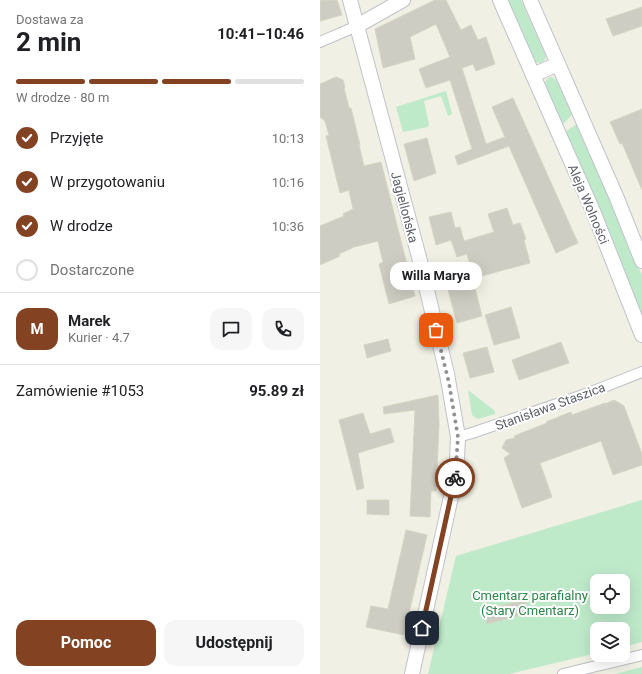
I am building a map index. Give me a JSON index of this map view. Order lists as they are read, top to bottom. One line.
{"streets":{"street":["Aleja Wolności","Jagiellońska","Stanisława Staszica"]},"crossings":[["Jagiellońska","Stanisława Staszica"]],"parks":["Cmentarz parafialny (Stary Cmentarz)"],"places":["Willa Marya"],"page":{"heading":["2 min","Dostawa za","10:41–10:46"],"panel":["Marek","Kurier · 4.7","Zamówienie #1053","95.89 zł"],"bar":"W drodze · 80 m","list":[["Przyjęte","10:13"],["W przygotowaniu","10:16"],["W drodze","10:36"],"Dostarczone"],"bubble":"Willa Marya","round":"M","buttons":["Pomoc","Udostępnij"]}}
